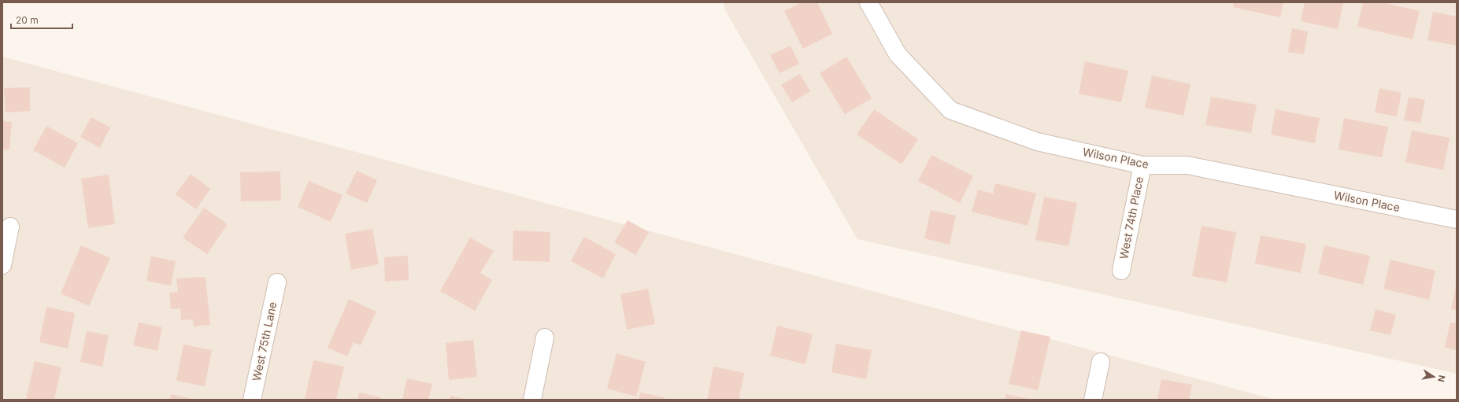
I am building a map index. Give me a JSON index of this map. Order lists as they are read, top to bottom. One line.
{"streets":{"street":["Wilson Place","West 74th Place","West 75th Lane"]},"crossings":[["Wilson Place","West 74th Place"]],"scale_bar":"20 m","north":"right"}
